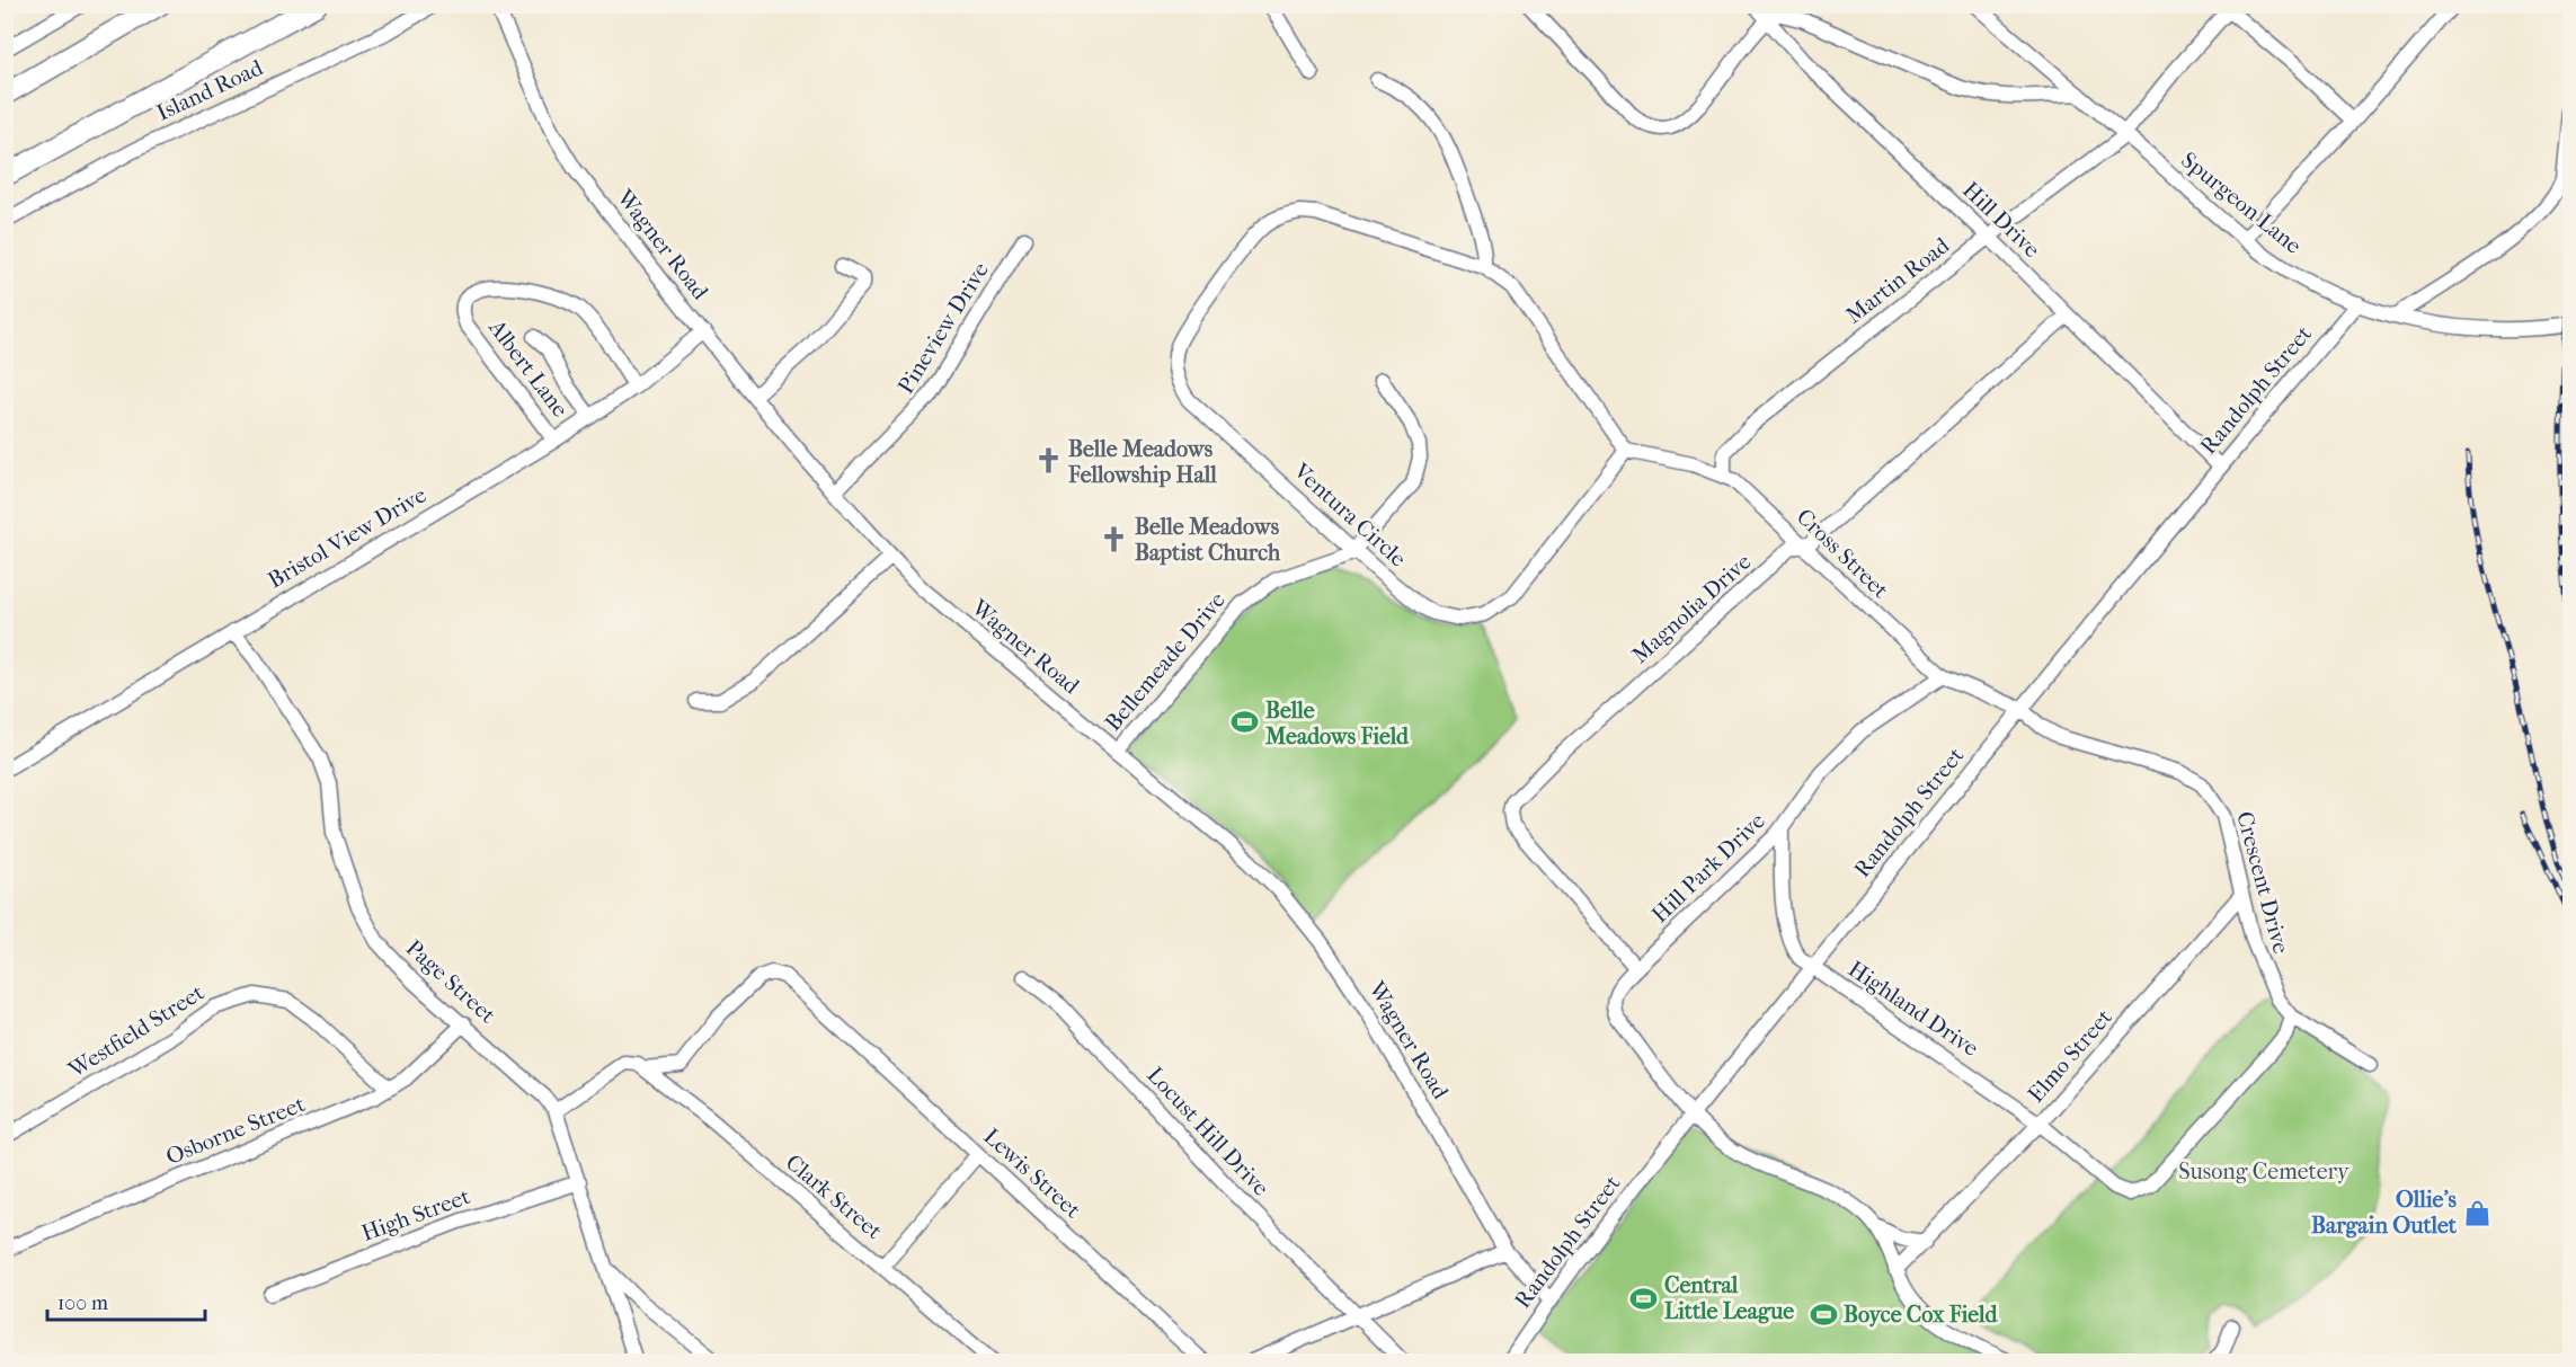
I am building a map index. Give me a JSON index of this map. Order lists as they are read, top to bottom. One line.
{"streets":{"street":["Island Road","Spurgeon Lane","Hill Drive","Wagner Road","Martin Road","Pineview Drive","Albert Lane","Randolph Street","Ventura Circle","Bristol View Drive","Cross Street","Magnolia Drive","Bellemeade Drive","Hill Park Drive","Crescent Drive","Page Street","Highland Drive","Westfield Street","Elmo Street","Osborne Street","Locust Hill Drive","Lewis Street","Clark Street","High Street"]},"crossings":[["Spurgeon Lane","Martin Road"],["Spurgeon Lane","Randolph Street"],["Hill Drive","Martin Road"],["Hill Drive","Randolph Street"],["Hill Drive","Magnolia Drive"],["Wagner Road","Pineview Drive"],["Wagner Road","Randolph Street"],["Wagner Road","Bristol View Drive"],["Wagner Road","Bellemeade Drive"],["Martin Road","Cross Street"],["Albert Lane","Bristol View Drive"],["Randolph Street","Cross Street"],["Randolph Street","Hill Park Drive"],["Randolph Street","Crescent Drive"],["Randolph Street","Highland Drive"],["Ventura Circle","Cross Street"],["Ventura Circle","Bellemeade Drive"],["Bristol View Drive","Page Street"],["Cross Street","Magnolia Drive"],["Cross Street","Hill Park Drive"],["Cross Street","Crescent Drive"],["Magnolia Drive","Hill Park Drive"],["Hill Park Drive","Highland Drive"],["Crescent Drive","Highland Drive"],["Crescent Drive","Elmo Street"],["Page Street","Osborne Street"],["Page Street","Lewis Street"],["Page Street","High Street"],["Highland Drive","Elmo Street"],["Westfield Street","Osborne Street"],["Lewis Street","Clark Street"]],"parks":["Susong Cemetery"],"places":{"church":["Belle Meadows Fellowship Hall","Belle Meadows Baptist Church"],"sports":["Belle Meadows Field","Central Little League","Boyce Cox Field"],"shop":["Ollie's Bargain Outlet"]},"scale_bar":"100 m"}
